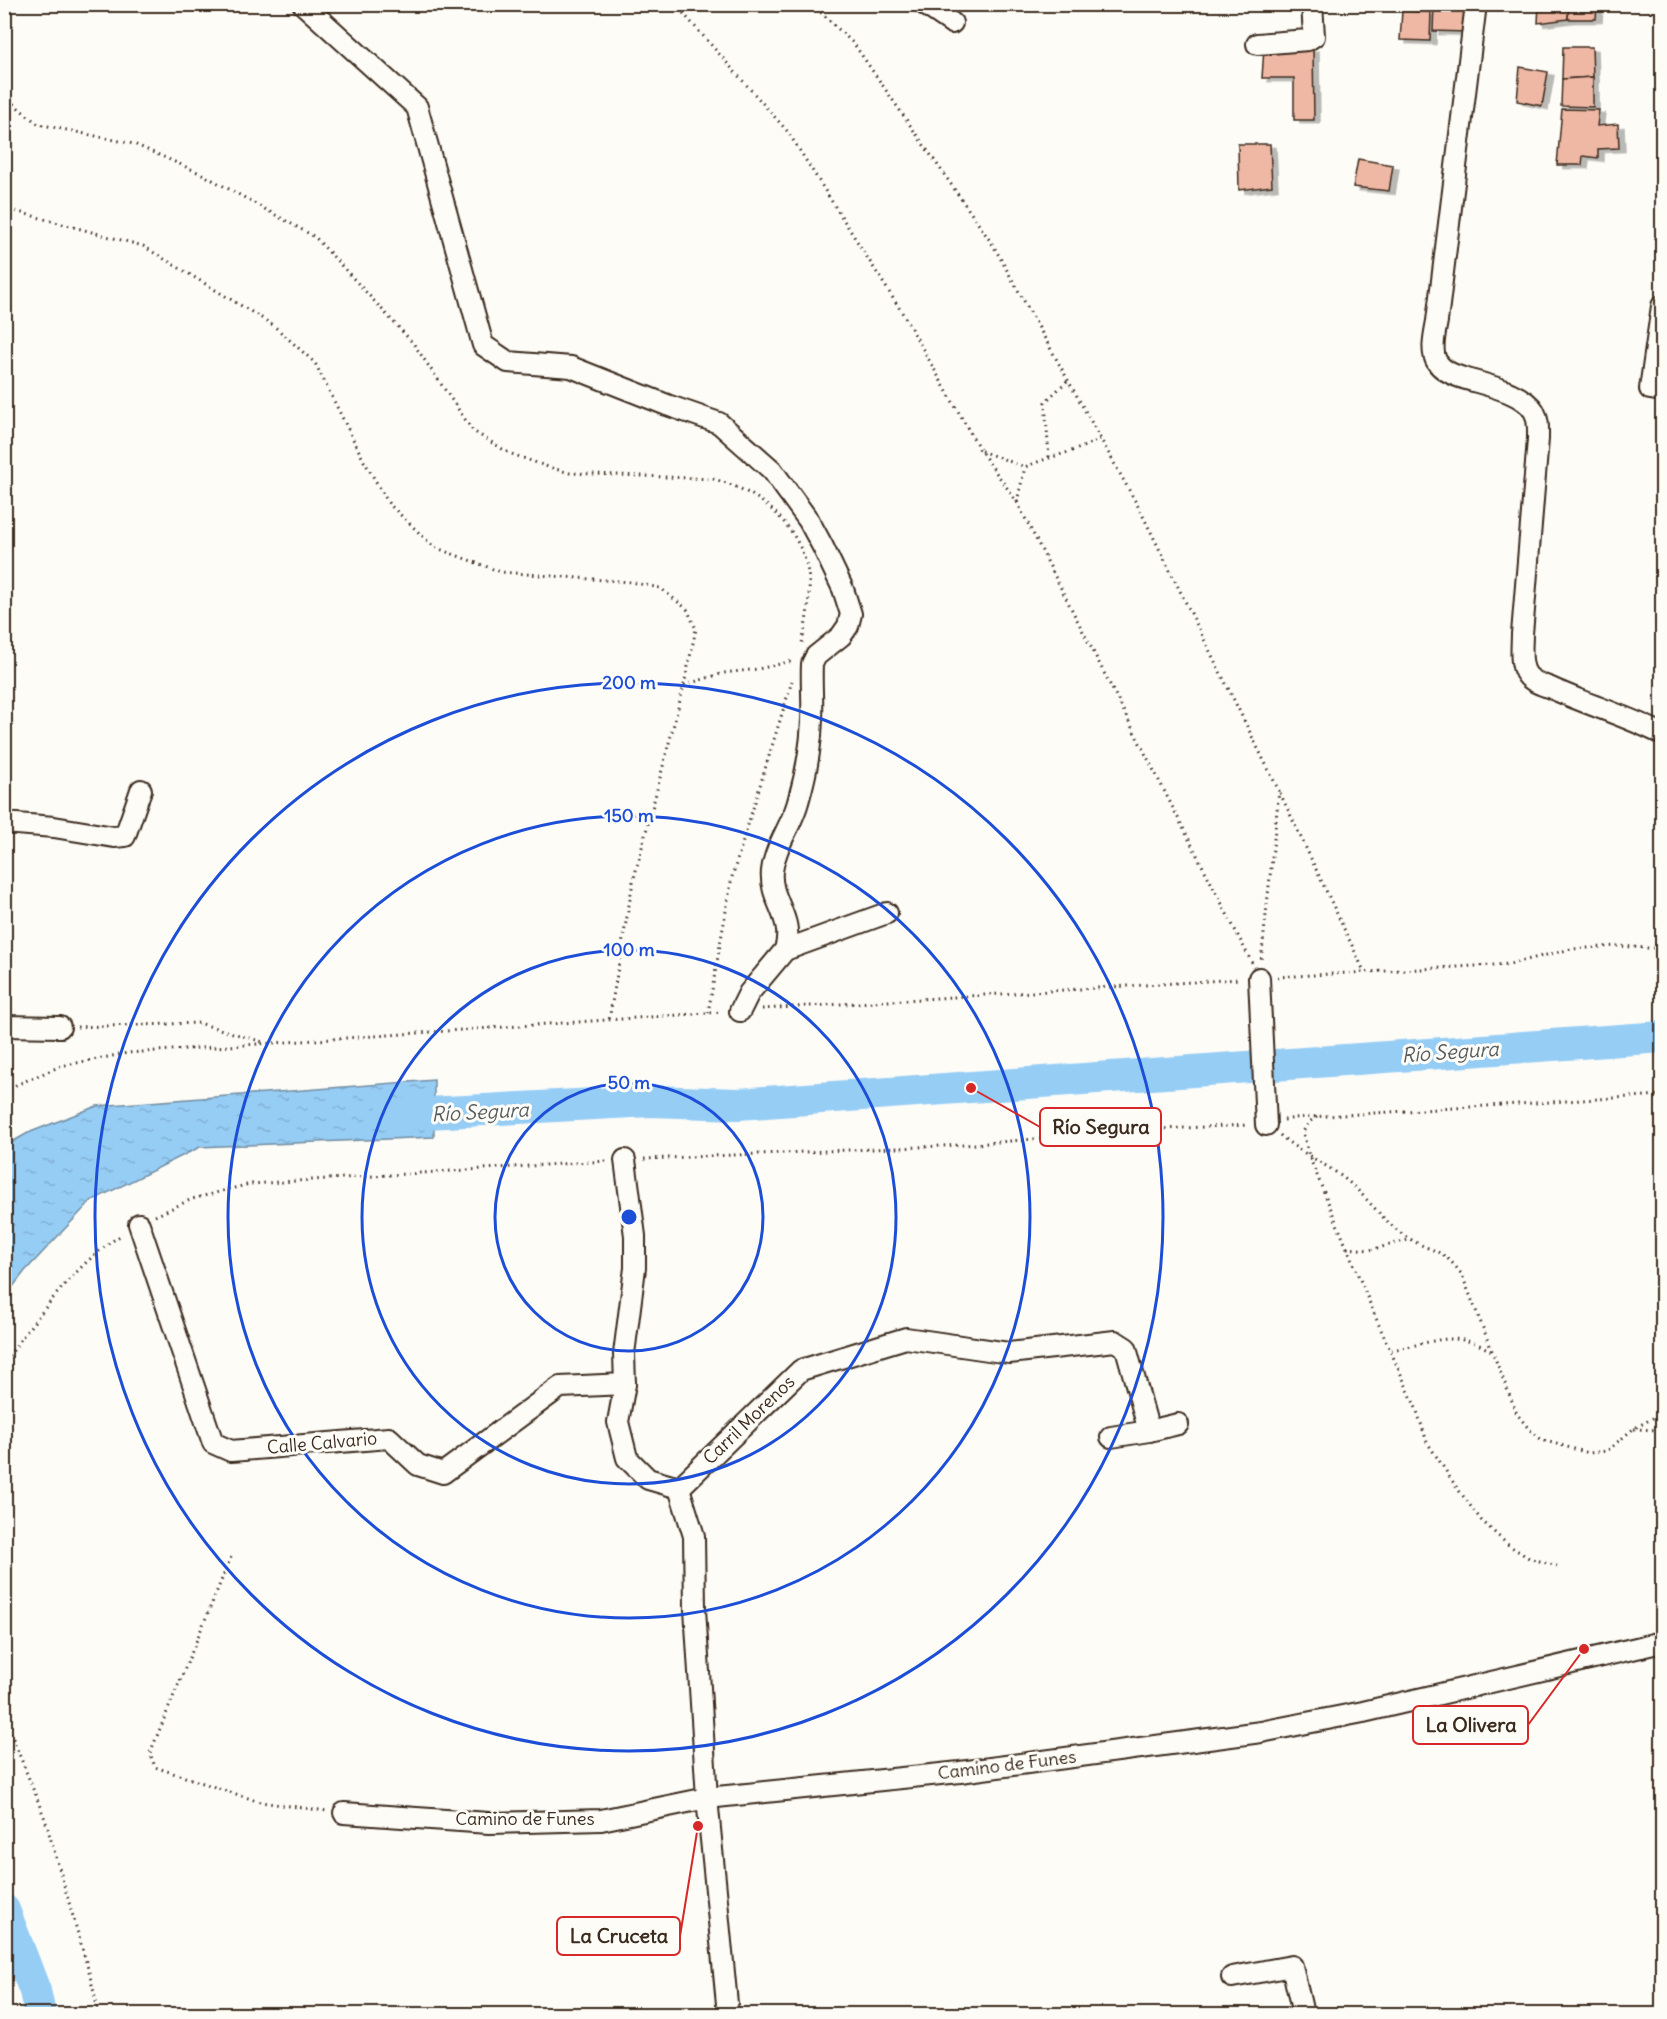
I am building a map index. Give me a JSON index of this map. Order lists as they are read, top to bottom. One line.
{"streets":{"street":["Carril Morenos","Calle Calvario","Camino de Funes"]},"water":["Río Segura"],"places":["Río Segura","La Olivera","La Cruceta"],"rings":["200 m","150 m","100 m","50 m"]}
